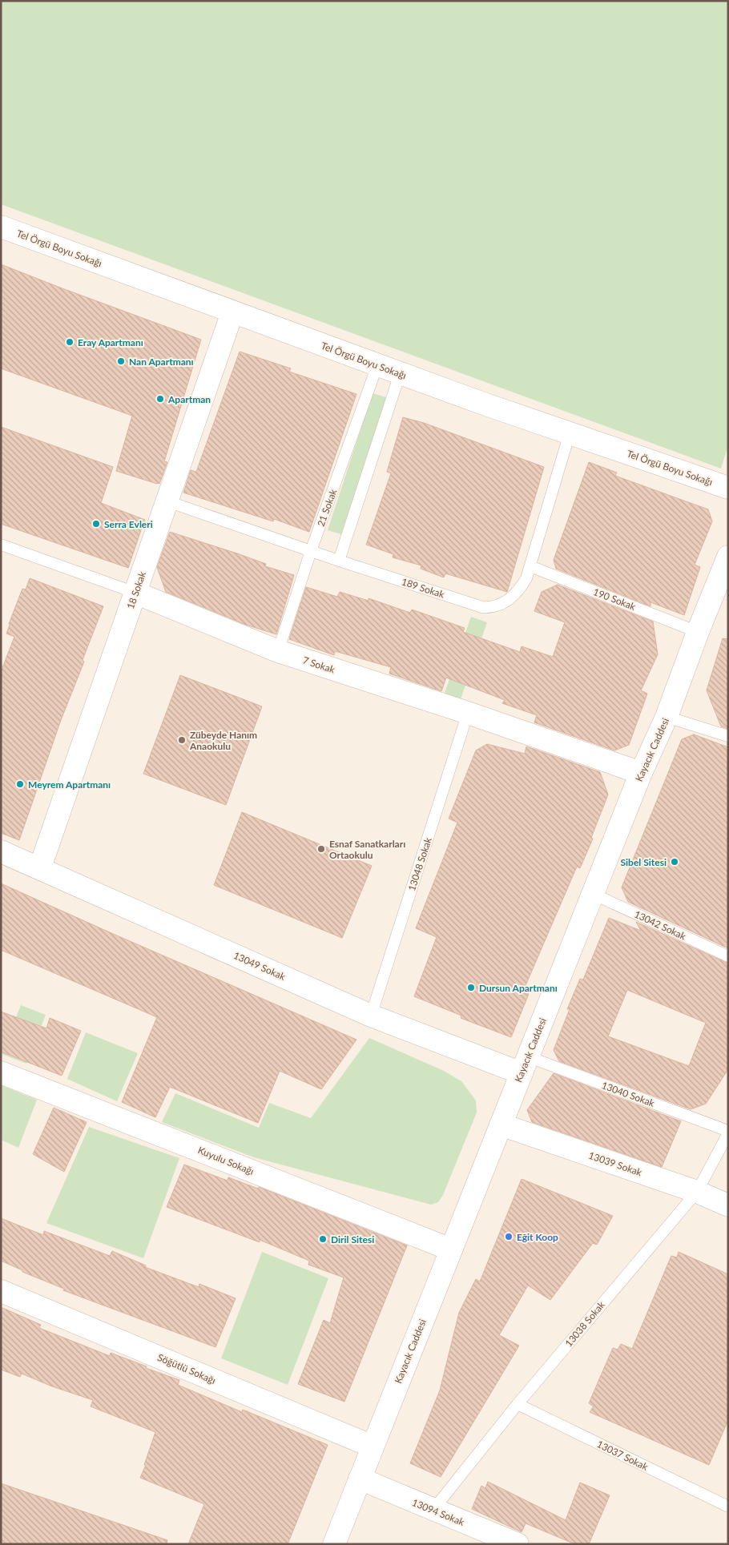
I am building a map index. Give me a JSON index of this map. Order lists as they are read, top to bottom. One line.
{"streets":{"street":["Tel Örgü Boyu Sokağı","18 Sokak","7 Sokak","Kayacık Caddesi","13049 Sokak","Kuyulu Sokağı","13039 Sokak","Söğütlü Sokağı","13094 Sokak"],"lane":["21 Sokak","189 Sokak","190 Sokak","13048 Sokak","13042 Sokak","13040 Sokak","13038 Sokak","13037 Sokak"]},"crossings":[["Tel Örgü Boyu Sokağı","21 Sokak"],["Tel Örgü Boyu Sokağı","189 Sokak"],["Tel Örgü Boyu Sokağı","18 Sokak"],["21 Sokak","189 Sokak"],["21 Sokak","7 Sokak"],["189 Sokak","18 Sokak"],["189 Sokak","190 Sokak"],["18 Sokak","7 Sokak"],["18 Sokak","13049 Sokak"],["190 Sokak","Kayacık Caddesi"],["7 Sokak","Kayacık Caddesi"],["7 Sokak","13048 Sokak"],["Kayacık Caddesi","13042 Sokak"],["Kayacık Caddesi","13049 Sokak"],["Kayacık Caddesi","13040 Sokak"],["Kayacık Caddesi","Kuyulu Sokağı"],["Kayacık Caddesi","13039 Sokak"],["Kayacık Caddesi","Söğütlü Sokağı"],["Kayacık Caddesi","13094 Sokak"],["13048 Sokak","13049 Sokak"],["13049 Sokak","13040 Sokak"],["13040 Sokak","13038 Sokak"],["13039 Sokak","13038 Sokak"],["13038 Sokak","13037 Sokak"],["13038 Sokak","13094 Sokak"]],"places":["Eray Apartmanı","Nan Apartmanı","Apartman","Serra Evleri","Zübeyde Hanım Anaokulu","Meyrem Apartmanı","Esnaf Sanatkarları Ortaokulu","Sibel Sitesi","Dursun Apartmanı","Eğit Koop","Diril Sitesi"]}
